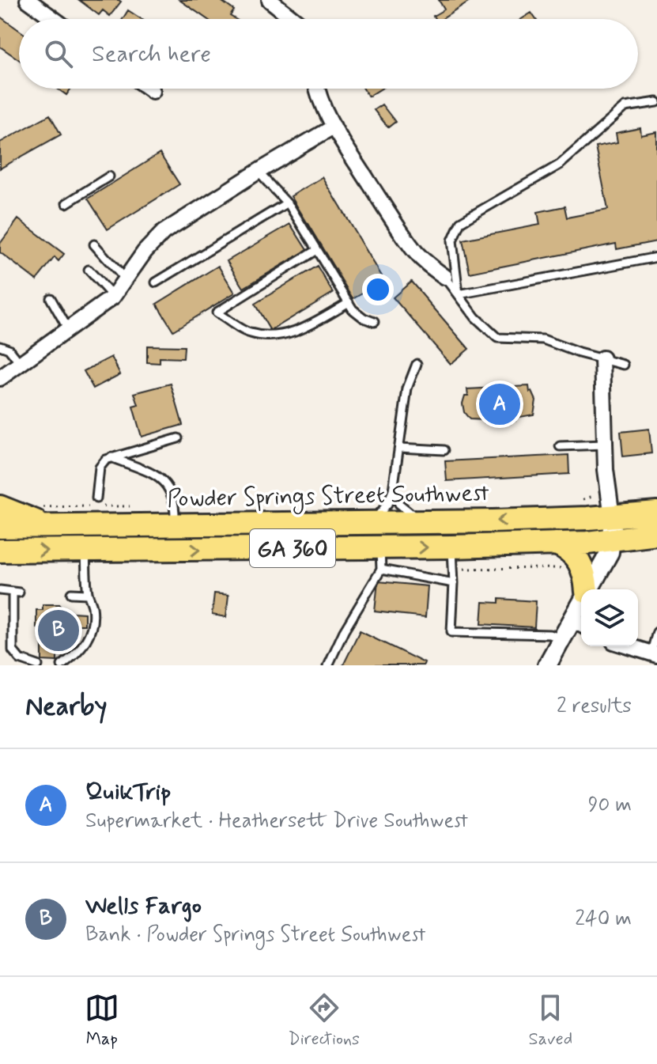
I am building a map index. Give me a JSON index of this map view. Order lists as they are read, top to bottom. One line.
{"streets":{"main road":["Powder Springs Street Southwest","GA 360"]},"page":{"search":"Search here","pins":["A","B"],"heading":["Nearby","2 results"],"list":[{"mark":"A","name":"QuikTrip","note":"Supermarket · Heathersett Drive Southwest","value":"90 m"},{"mark":"B","name":"Wells Fargo","note":"Bank · Powder Springs Street Southwest","value":"240 m"}],"nav":["Map","Directions","Saved"]}}
